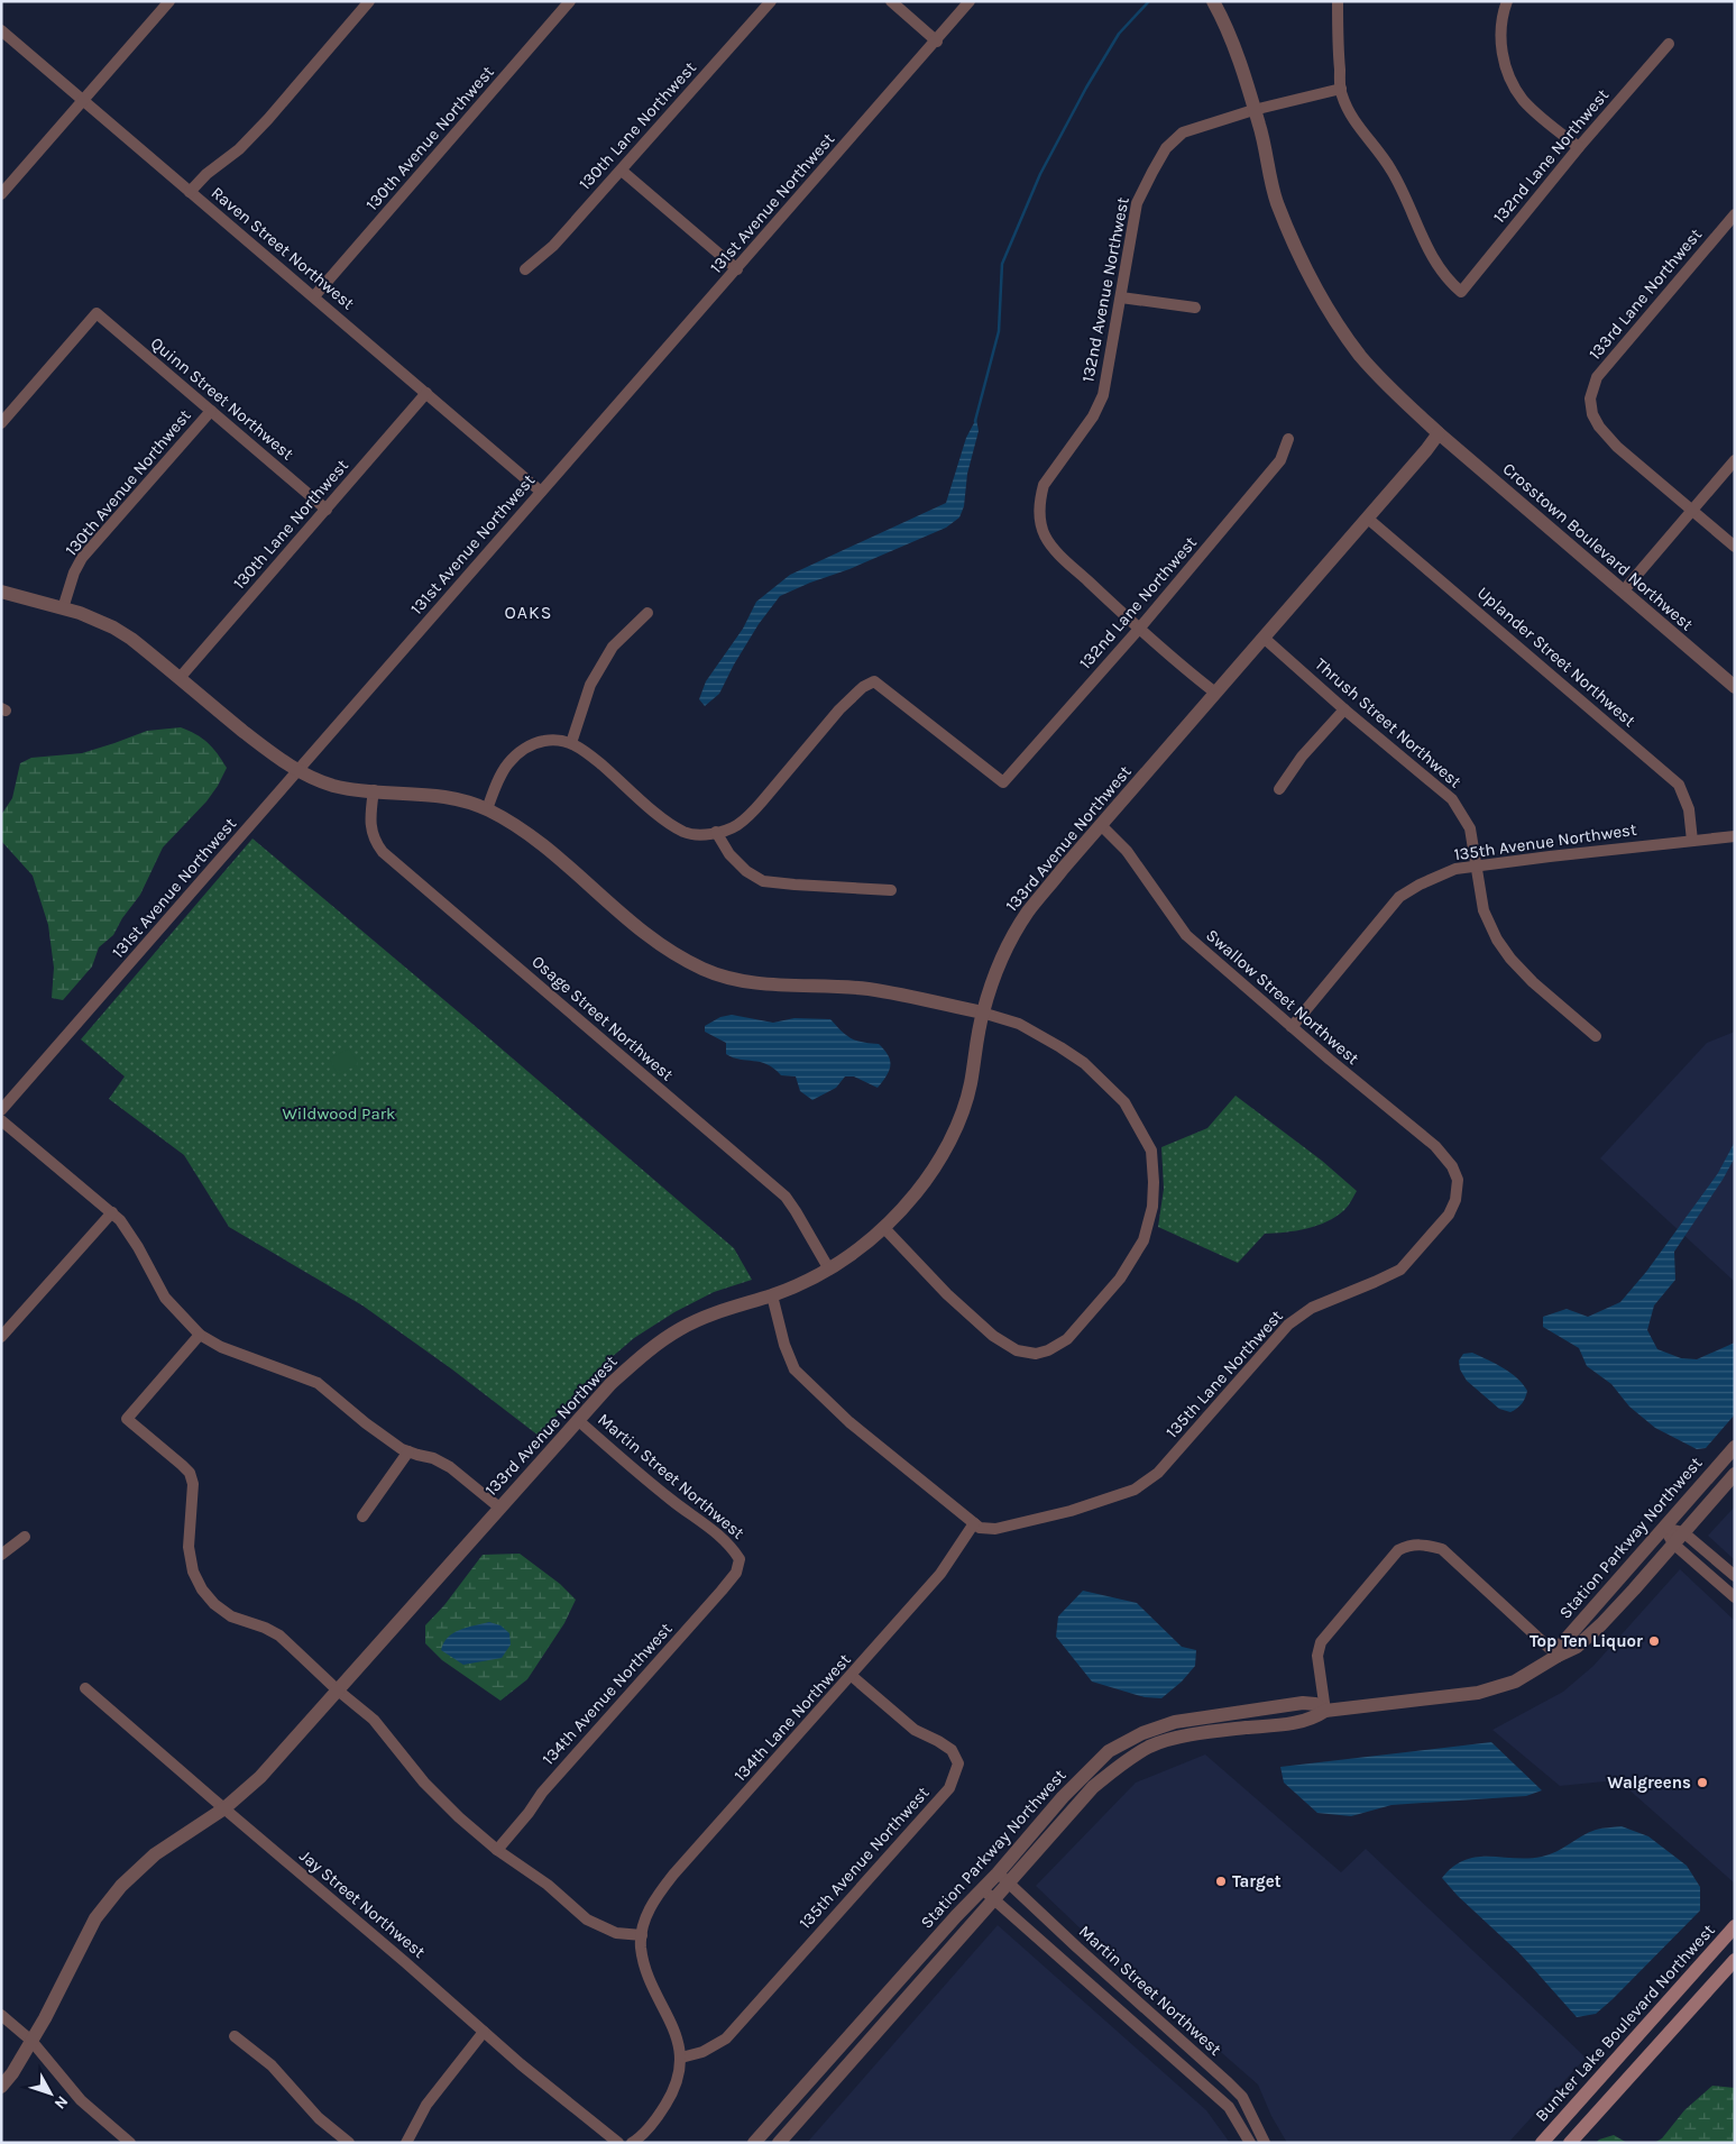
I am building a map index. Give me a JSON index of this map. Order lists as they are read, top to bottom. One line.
{"streets":{"main road":["Bunker Lake Boulevard Northwest"],"street":["130th Lane Northwest","130th Avenue Northwest","132nd Lane Northwest","131st Avenue Northwest","Raven Street Northwest","132nd Avenue Northwest","133rd Lane Northwest","Quinn Street Northwest","Crosstown Boulevard Northwest","Uplander Street Northwest","Thrush Street Northwest","133rd Avenue Northwest","135th Avenue Northwest","Swallow Street Northwest","Osage Street Northwest","135th Lane Northwest","Martin Street Northwest","Station Parkway Northwest","134th Avenue Northwest","134th Lane Northwest","Jay Street Northwest"]},"crossings":[["130th Lane Northwest","Raven Street Northwest"],["130th Lane Northwest","Quinn Street Northwest"],["130th Avenue Northwest","Raven Street Northwest"],["130th Avenue Northwest","Quinn Street Northwest"],["132nd Lane Northwest","132nd Avenue Northwest"],["131st Avenue Northwest","Raven Street Northwest"],["132nd Avenue Northwest","Crosstown Boulevard Northwest"],["Crosstown Boulevard Northwest","133rd Avenue Northwest"],["Uplander Street Northwest","133rd Avenue Northwest"],["Uplander Street Northwest","135th Avenue Northwest"],["Thrush Street Northwest","133rd Avenue Northwest"],["Thrush Street Northwest","135th Avenue Northwest"],["133rd Avenue Northwest","Swallow Street Northwest"],["133rd Avenue Northwest","Osage Street Northwest"],["133rd Avenue Northwest","Martin Street Northwest"],["133rd Avenue Northwest","Jay Street Northwest"],["135th Avenue Northwest","Swallow Street Northwest"],["135th Avenue Northwest","134th Lane Northwest"],["Swallow Street Northwest","135th Lane Northwest"],["135th Lane Northwest","134th Lane Northwest"],["Martin Street Northwest","Station Parkway Northwest"],["Martin Street Northwest","134th Avenue Northwest"]],"districts":["OAKS"],"parks":["Wildwood Park"],"places":["Top Ten Liquor","Walgreens","Target"],"north":"bottom right"}
